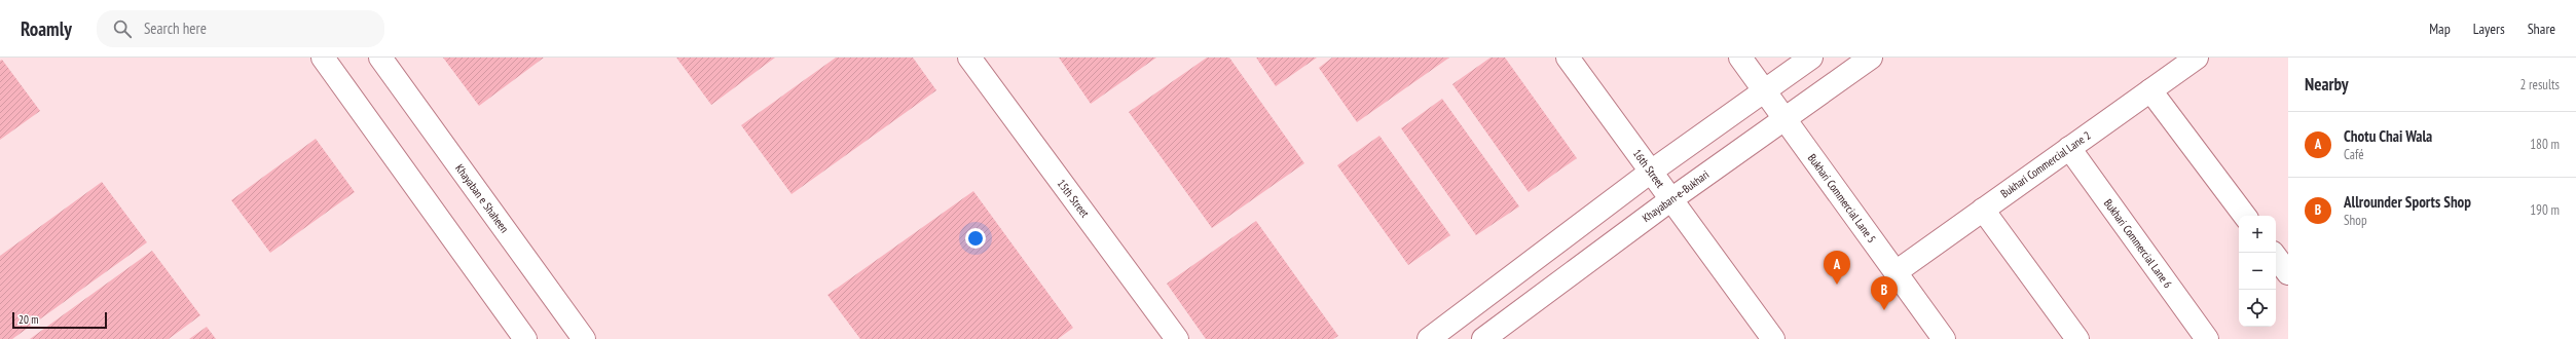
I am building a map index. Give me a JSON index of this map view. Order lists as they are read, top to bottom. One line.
{"streets":{"street":["Bukhari Commercial Lane 2","16th Street","Khayaban-e-Bukhari","Khayaban e Shaheen","15th Street","Bukhari Commercial Lane 5","Bukhari Commercial Lane 6"]},"crossings":[["Bukhari Commercial Lane 2","Bukhari Commercial Lane 5"],["Bukhari Commercial Lane 2","Bukhari Commercial Lane 6"],["16th Street","Khayaban-e-Bukhari"],["Khayaban-e-Bukhari","Bukhari Commercial Lane 5"]],"scale_bar":"20 m","page":{"header":"Roamly","search":"Search here","nav":["Map","Layers","Share"],"heading":["Nearby","2 results"],"list":[{"mark":"A","name":"Chotu Chai Wala","note":"Café","value":"180 m"},{"mark":"B","name":"Allrounder Sports Shop","note":"Shop","value":"190 m"}],"map_buttons":["+","−"],"pins":["A","B"],"scale":"20 m"}}
